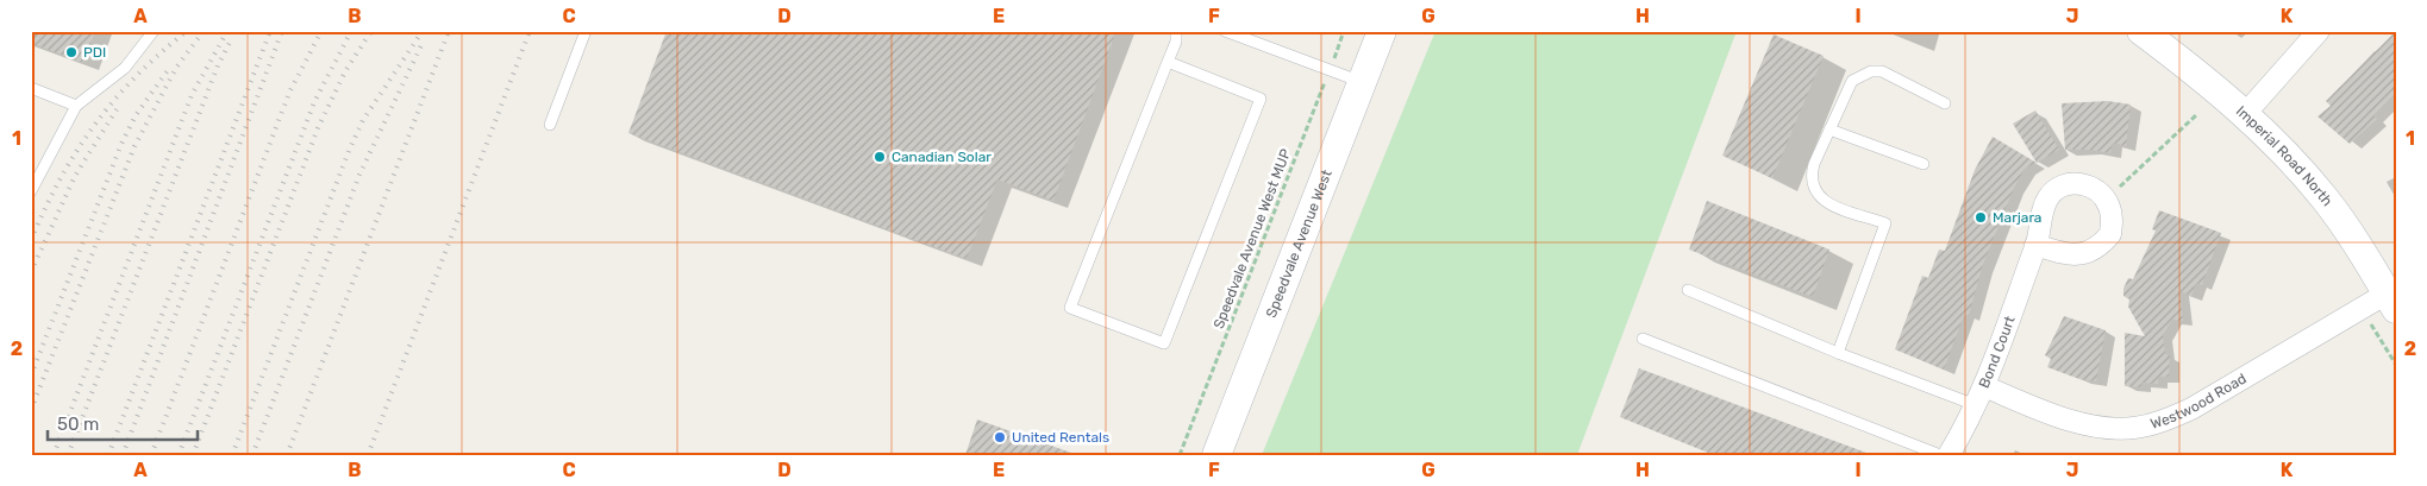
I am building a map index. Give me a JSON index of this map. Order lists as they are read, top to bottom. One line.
{"streets":{"main road":["Imperial Road North","Speedvale Avenue West"],"street":["Bond Court","Westwood Road"],"path":["Speedvale Avenue West MUP"]},"crossings":[["Imperial Road North","Westwood Road"],["Bond Court","Westwood Road"]],"places":["PDI","Canadian Solar","Marjara","United Rentals"],"scale_bar":"50 m","grid":{"columns":["A","B","C","D","E","F","G","H","I","J","K"],"rows":["1","2"]}}
